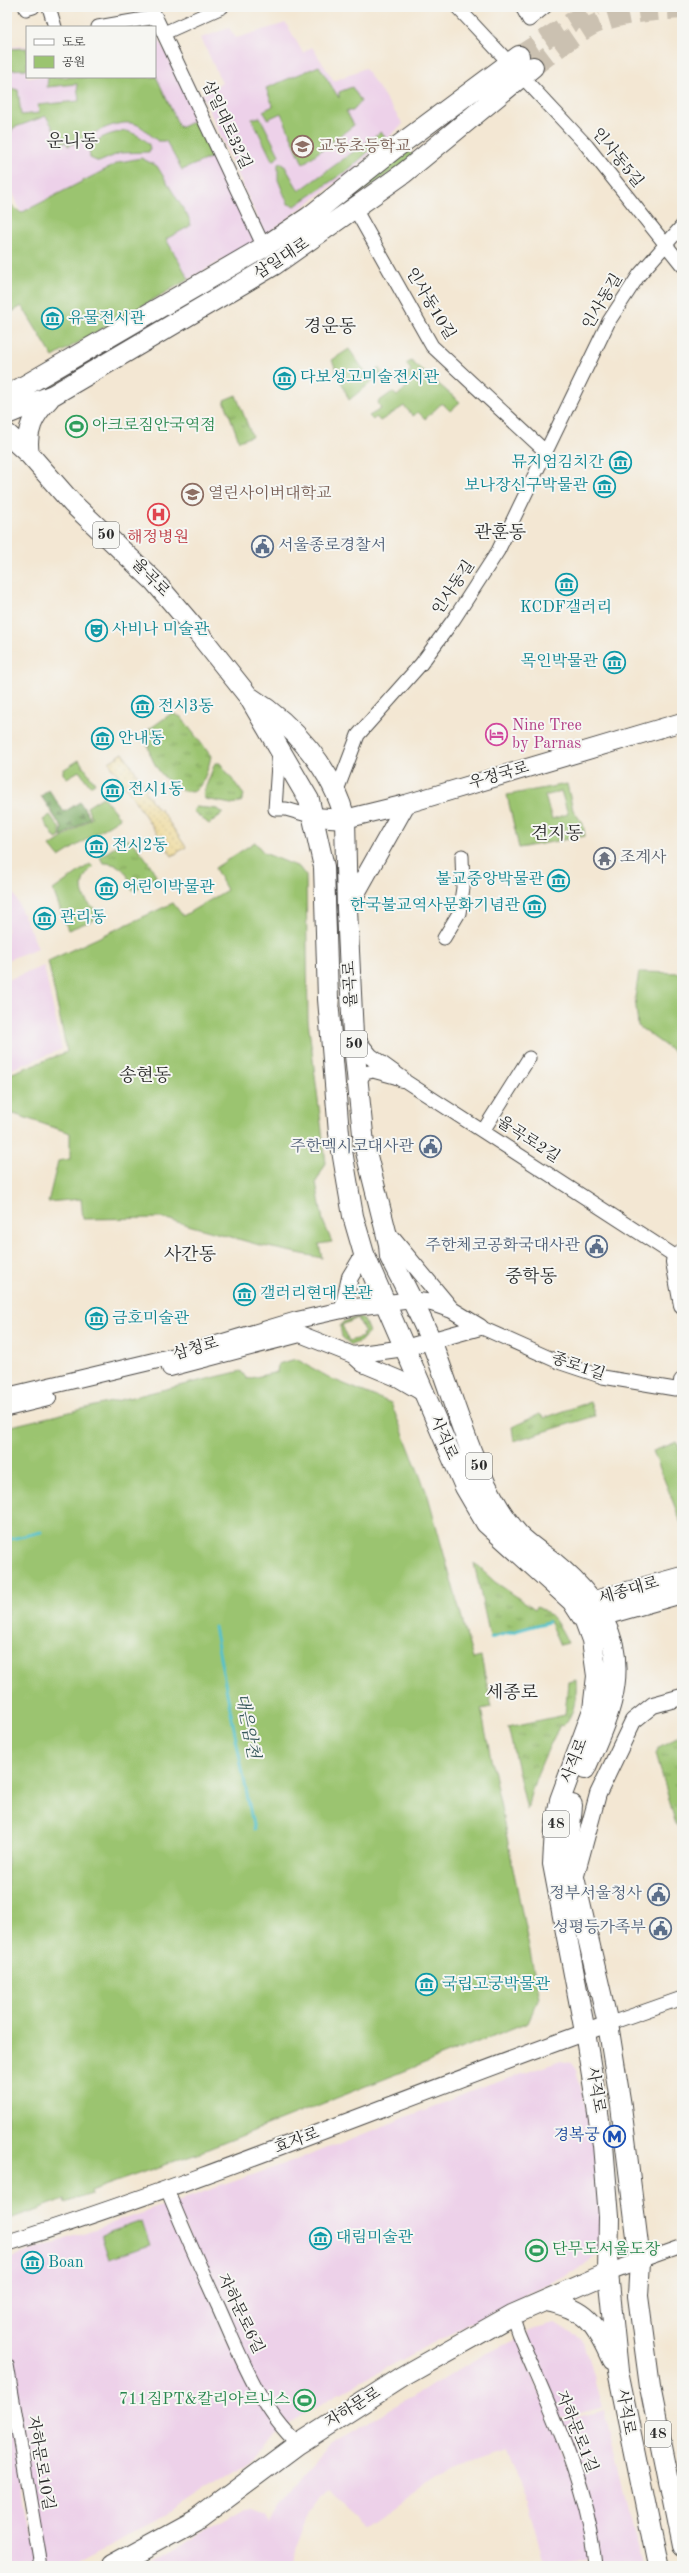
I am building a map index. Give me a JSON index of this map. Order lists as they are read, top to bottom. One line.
{"streets":{"main road":["삼일대로","50","율곡로","우정국로","사직로","세종대로","48","자하문로"],"street":["삼일대로32길","인사동5길","인사동길","인사동10길","율곡로2길","삼청로","종로1길","효자로","자하문로6길","자하문로1길","자하문로10길"]},"crossings":[["삼일대로32길","삼일대로"],["인사동5길","삼일대로"],["인사동5길","인사동길"],["삼일대로","인사동10길"],["인사동길","인사동10길"],["인사동길","율곡로"],["율곡로","우정국로"],["율곡로","율곡로2길"],["율곡로","삼청로"],["율곡로","사직로"],["삼청로","사직로"],["사직로","세종대로"],["사직로","효자로"],["사직로","자하문로"],["효자로","자하문로6길"],["자하문로6길","자하문로"],["자하문로","자하문로1길"]],"districts":["운니동","경운동","관훈동","견지동","송현동","사간동","중학동","세종로"],"water":["대은암천"],"places":{"school or university":["교동초등학교","열린사이버대학교"],"museum":["유물전시관","다보성고미술전시관","뮤지엄김치간","보나장신구박물관","KCDF갤러리","목인박물관","전시3동","안내동","전시1동","전시2동","불교중앙박물관","어린이박물관","한국불교역사문화기념관","관리동","갤러리현대 본관","금호미술관","국립고궁박물관","대림미술관","Boan"],"sports":["아크로짐안국역점","단무도서울도장","711짐PT&칼리아르니스"],"hospital":["해정병원"],"public building":["서울종로경찰서","주한멕시코대사관","주한체코공화국대사관","정부서울청사","성평등가족부"],"theatre":["사비나 미술관"],"hotel":["Nine Tree by Parnas"],"temple":["조계사"],"metro station":["경복궁"]},"legend":["도로","공원"]}
